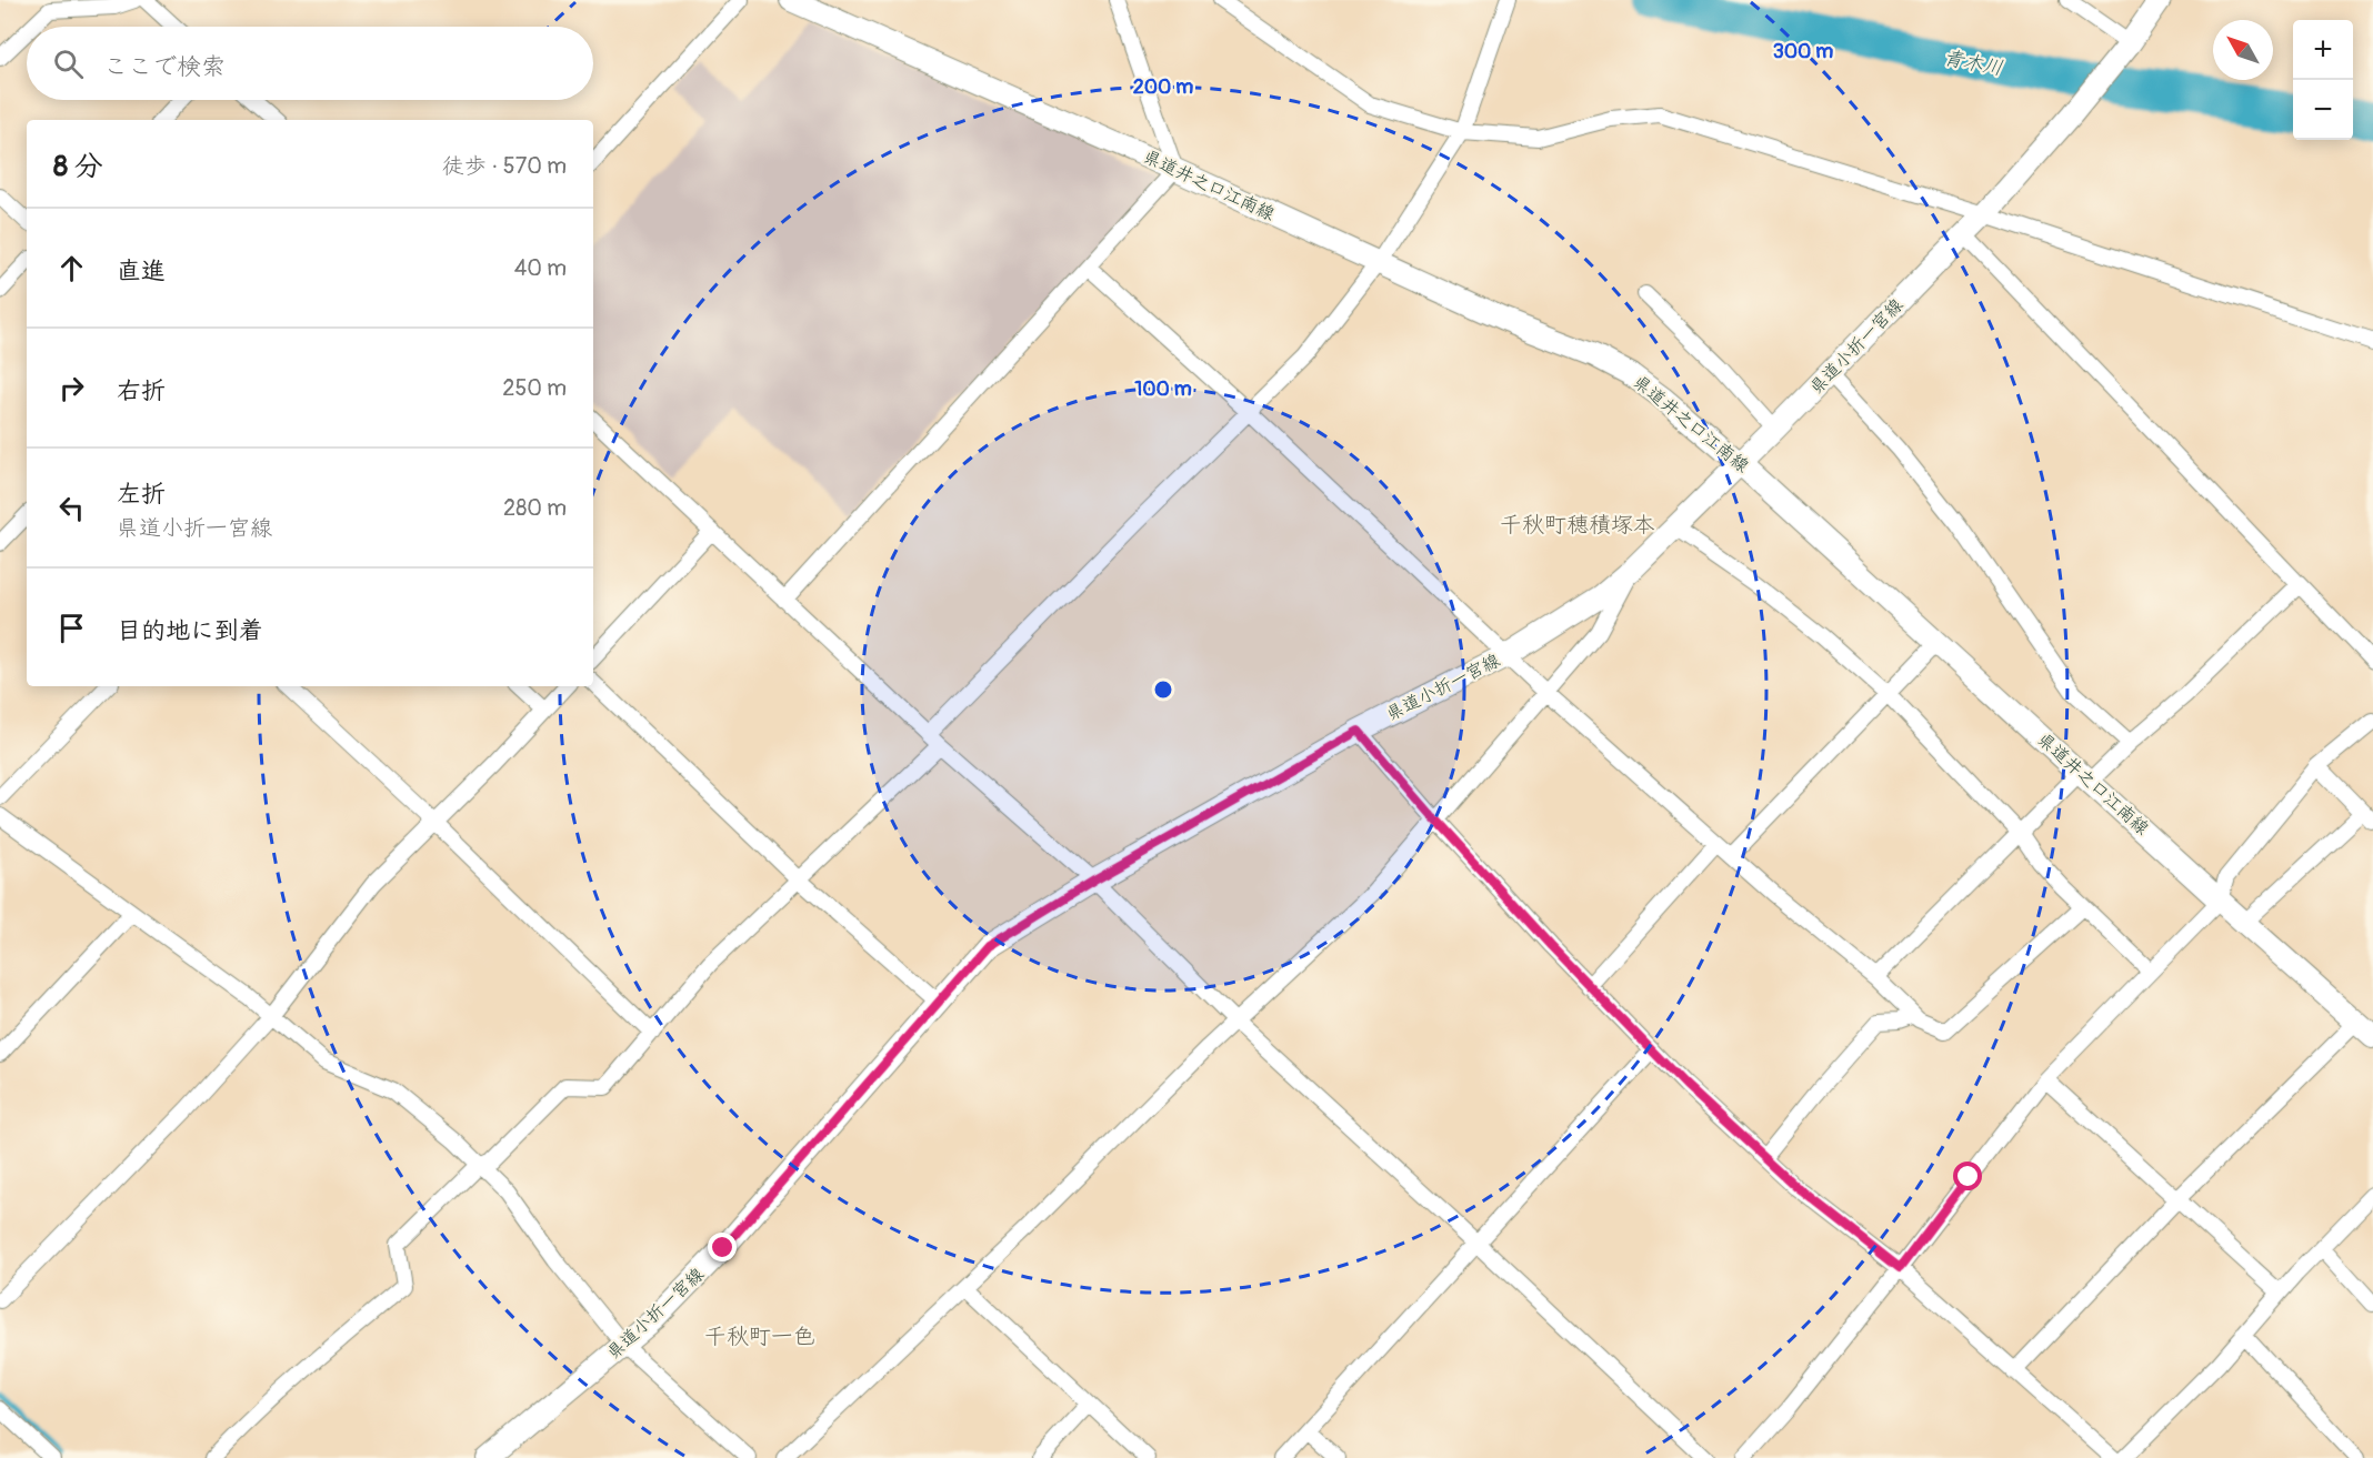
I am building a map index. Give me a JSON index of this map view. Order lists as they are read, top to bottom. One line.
{"streets":{"main road":["県道井之口江南線","県道小折一宮線"]},"crossings":[["県道井之口江南線","県道小折一宮線"]],"districts":["千秋町穂積塚本","千秋町一色"],"water":["青木川"],"north":"top left","page":{"map_buttons":["+","−"],"search":"ここで検索","heading":["8 分","徒歩 · 570 m"],"list":[["直進","40 m"],["右折","250 m"],["左折","県道小折一宮線","280 m"],"目的地に到着"]},"rings":["300 m","200 m","100 m"]}
